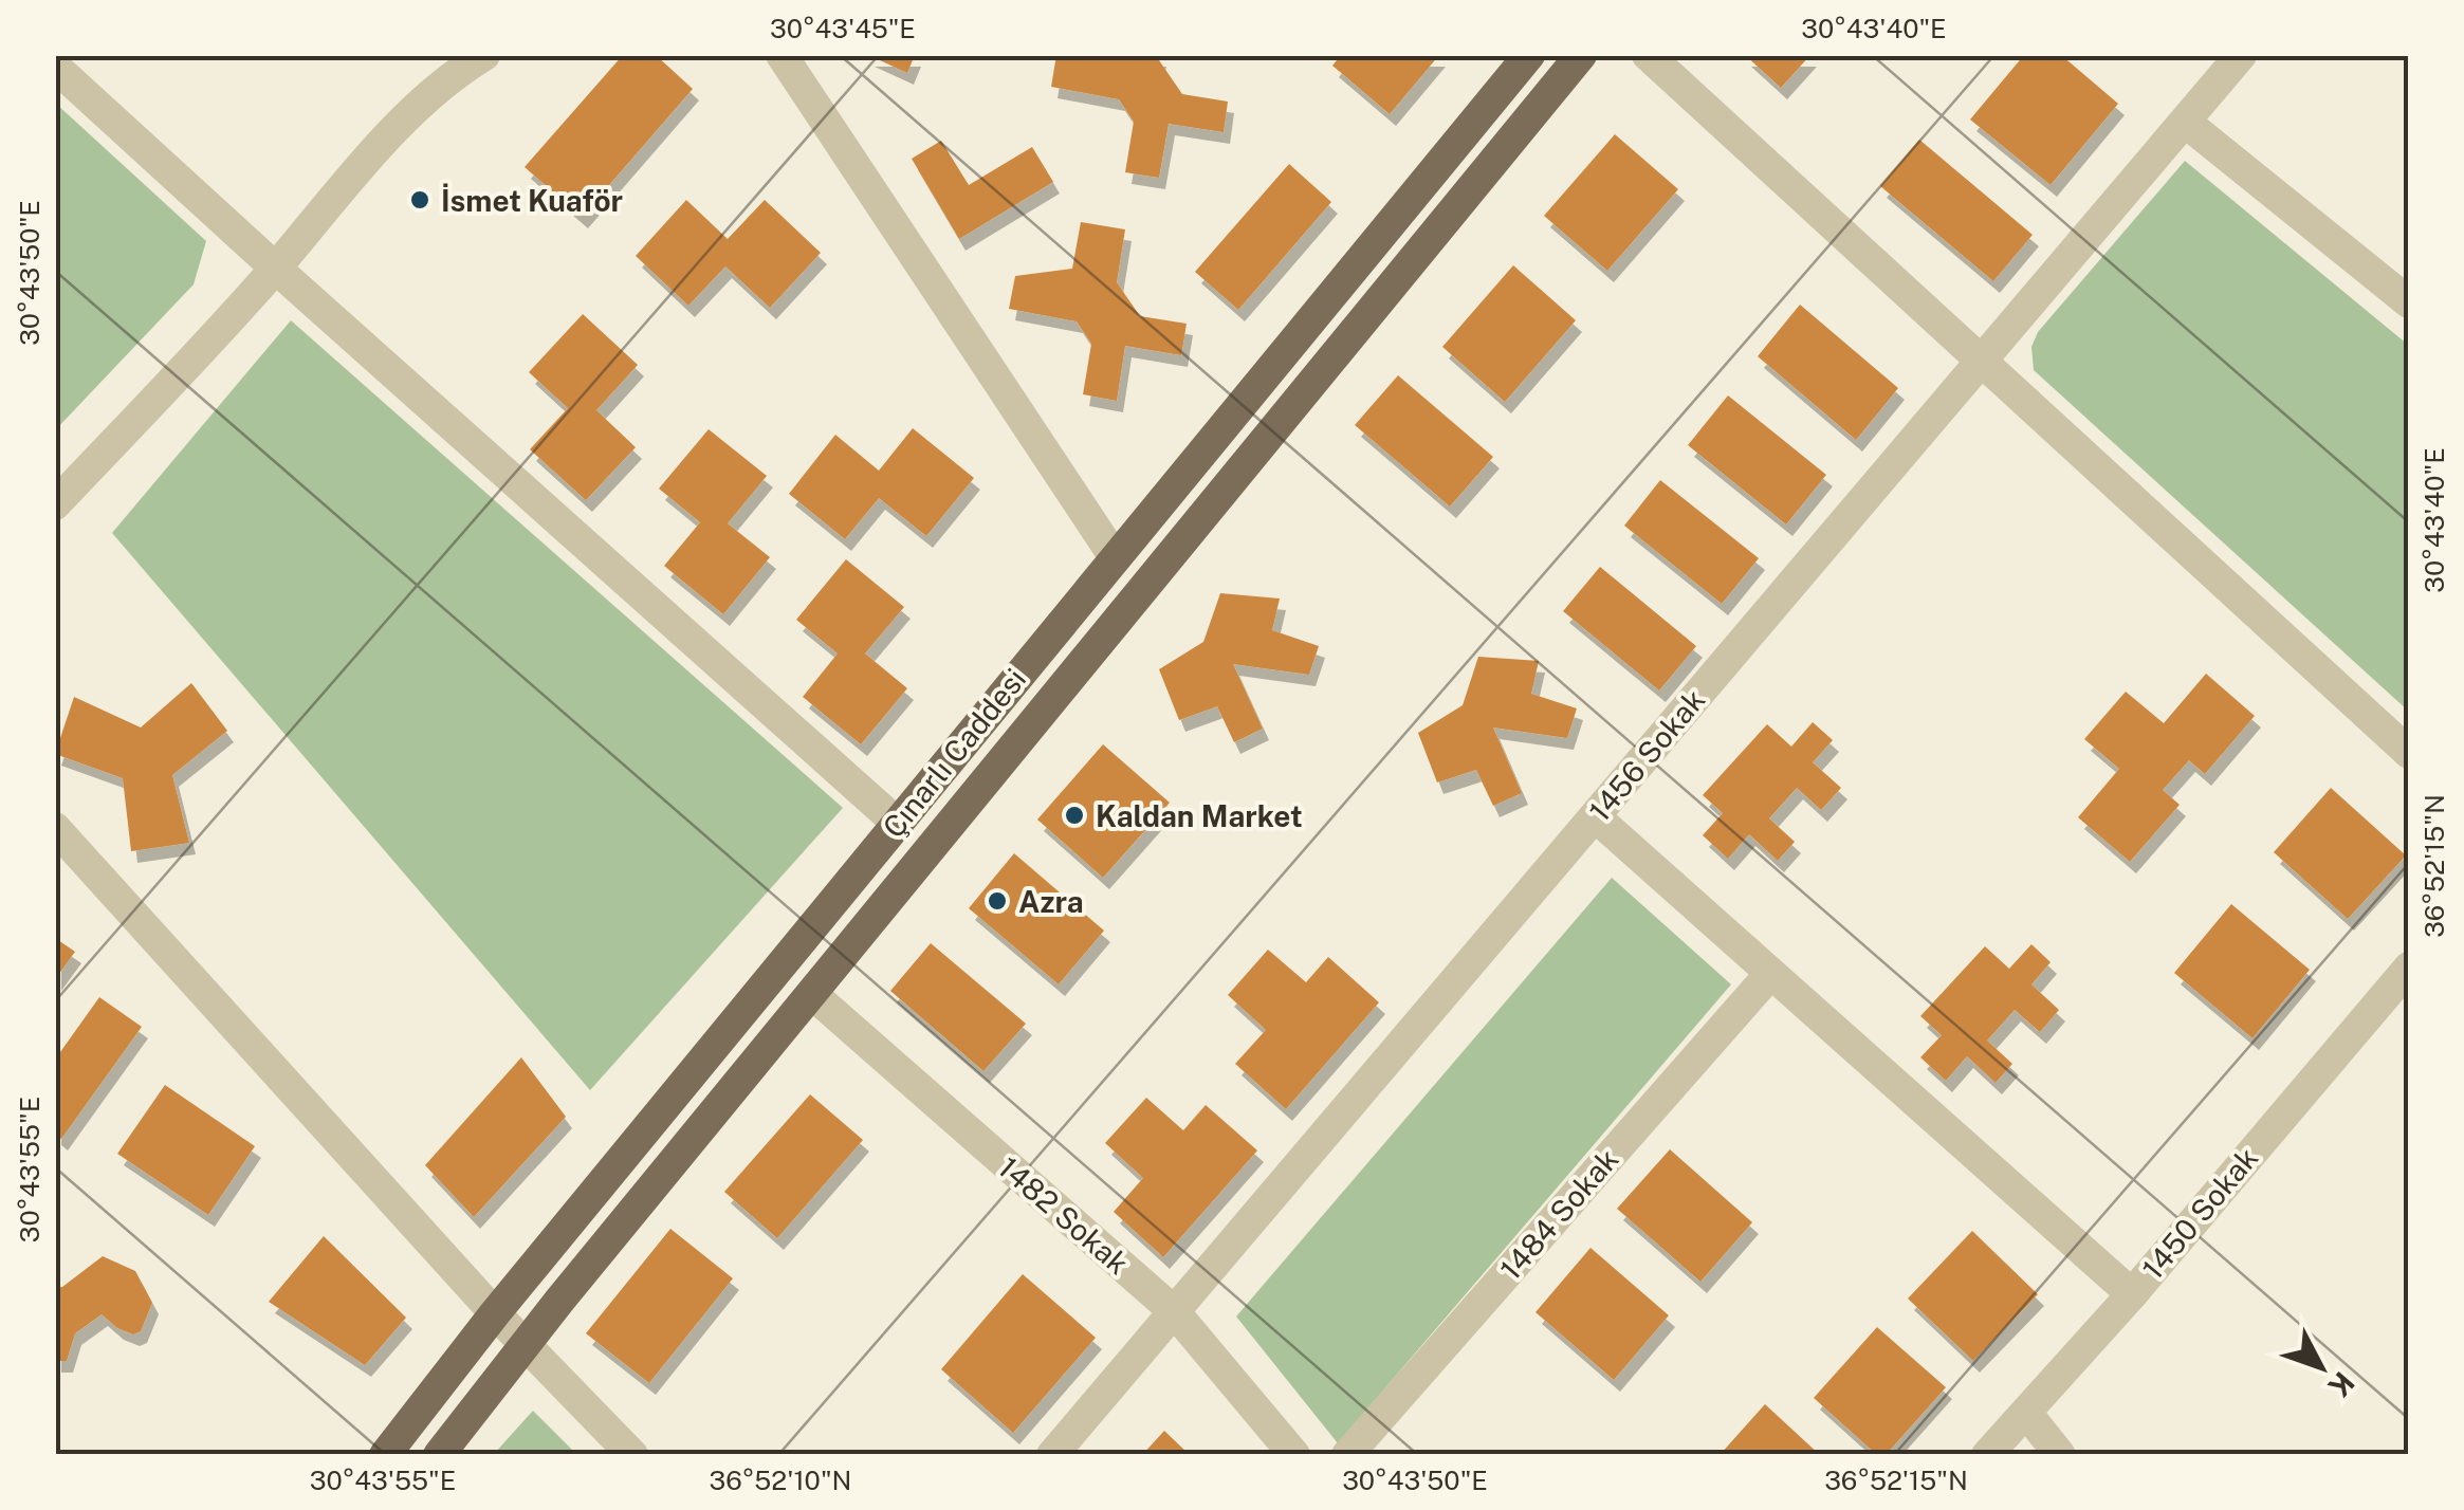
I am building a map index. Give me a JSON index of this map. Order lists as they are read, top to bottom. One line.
{"streets":{"main road":["Çınarlı Caddesi"],"street":["1456 Sokak","1450 Sokak","1484 Sokak","1482 Sokak"]},"crossings":[["Çınarlı Caddesi","1482 Sokak"],["1456 Sokak","1482 Sokak"]],"places":["İsmet Kuaför","Kaldan Market","Azra"],"north":"bottom right","coordinates":["30°43'45\"E","30°43'40\"E","30°43'50\"E","36°52'15\"N","30°43'55\"E","36°52'10\"N"]}
